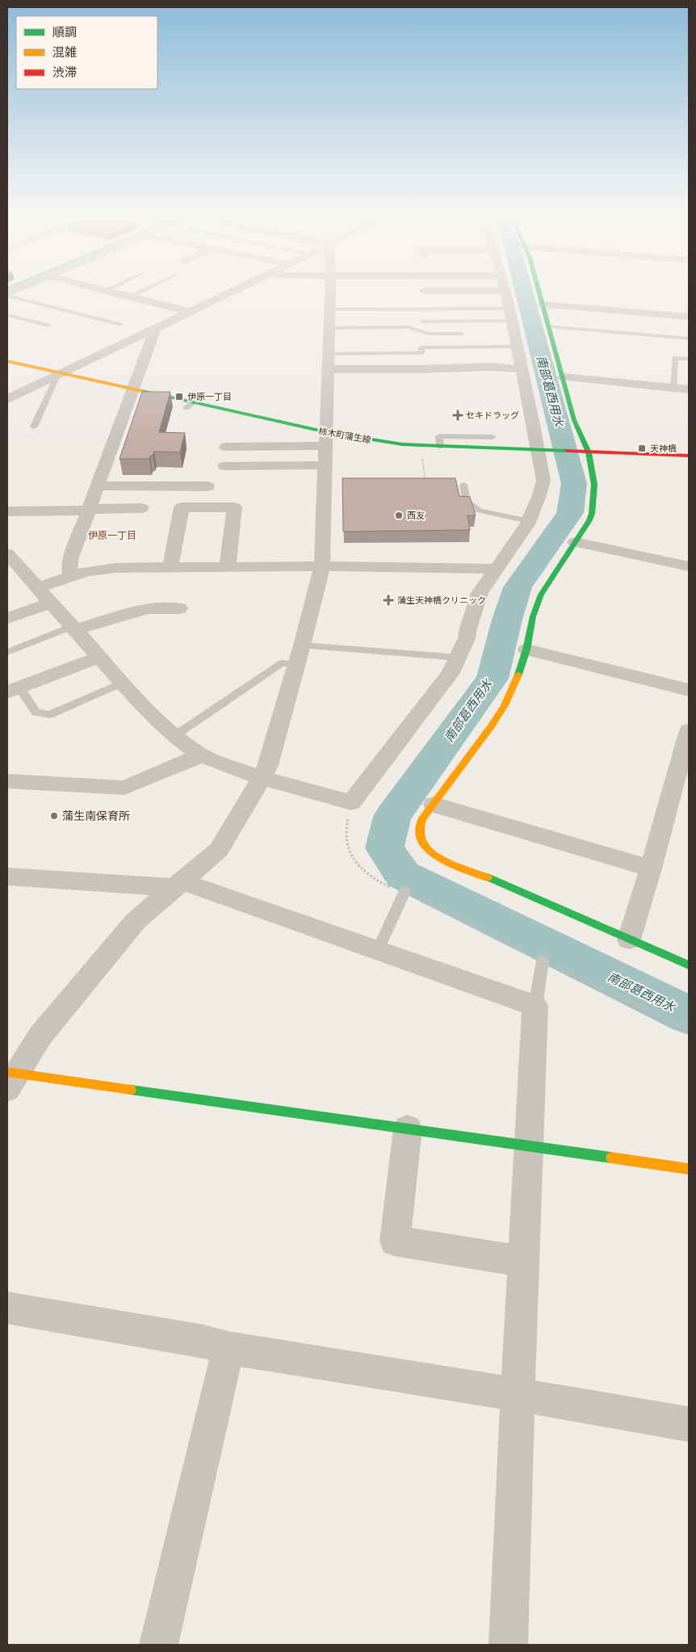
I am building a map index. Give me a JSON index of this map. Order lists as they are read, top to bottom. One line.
{"streets":{"street":["柿木町蒲生線"]},"districts":["伊原一丁目"],"water":["南部葛西用水"],"places":{"transit":["伊原一丁目","天神橋"],"health":["セキドラッグ","蒲生天神橋クリニック"],"other":["西友","蒲生南保育所"]},"legend":["順調","混雑","渋滞"]}
